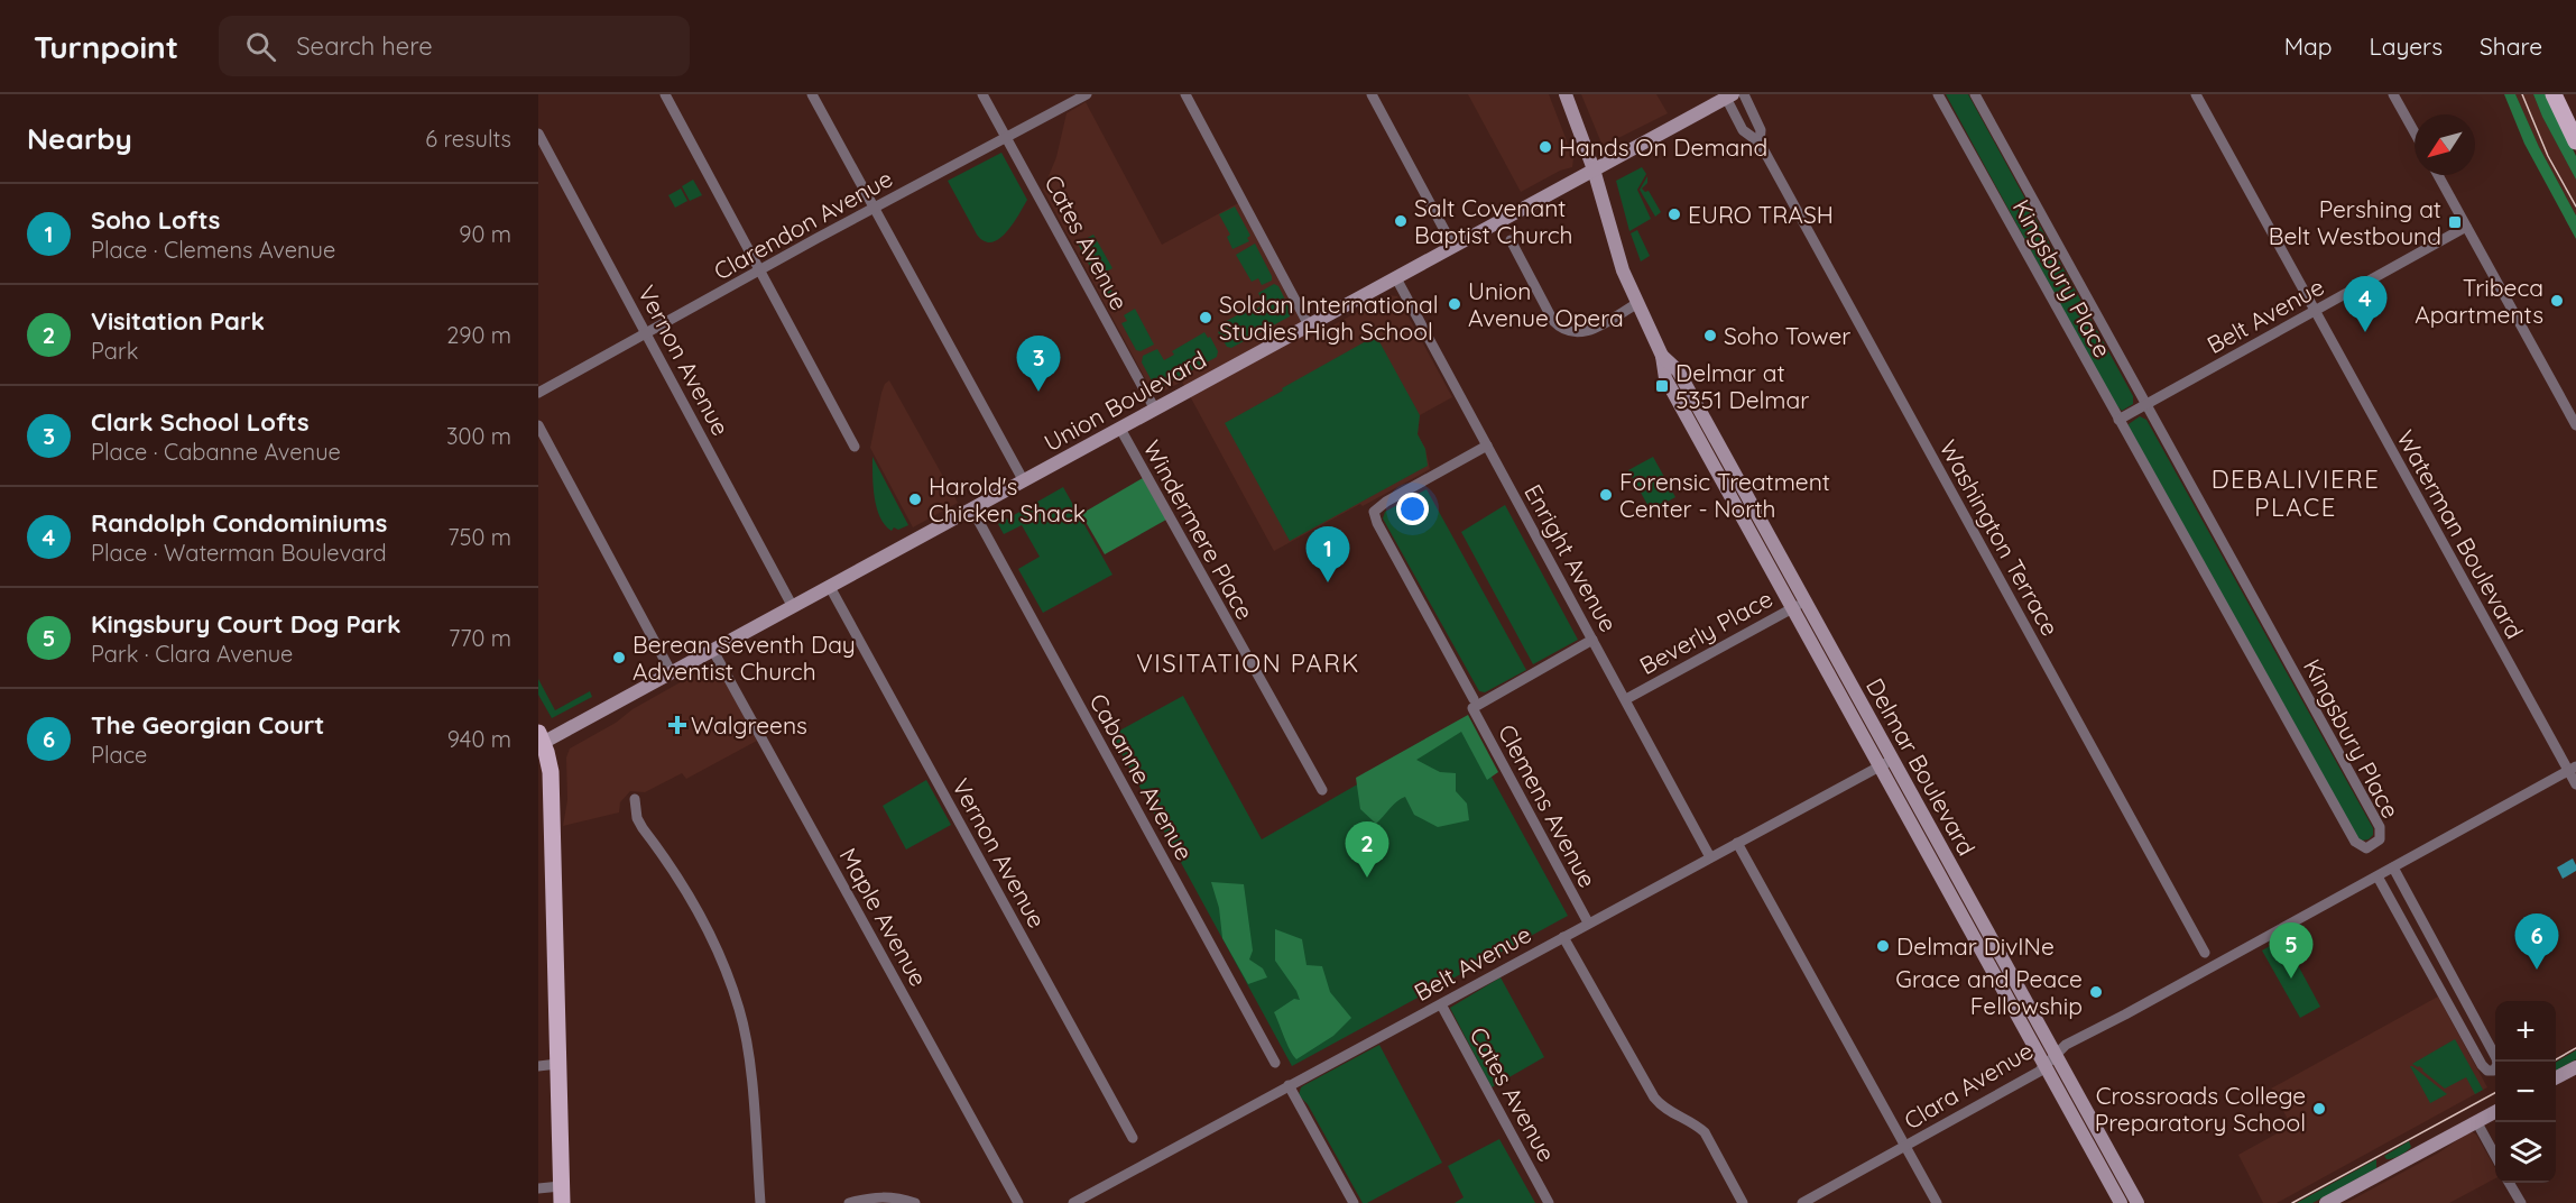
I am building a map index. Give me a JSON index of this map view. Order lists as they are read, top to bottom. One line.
{"streets":{"main road":["Union Boulevard","Delmar Boulevard"],"street":["Clarendon Avenue","Cates Avenue","Kingsbury Place","Belt Avenue","Vernon Avenue","Windermere Place","Waterman Boulevard","Washington Terrace","Enright Avenue","Beverly Place","Cabanne Avenue","Clemens Avenue","Maple Avenue","Clara Avenue"]},"crossings":[["Clarendon Avenue","Cates Avenue"],["Clarendon Avenue","Vernon Avenue"],["Cates Avenue","Belt Avenue"],["Cates Avenue","Union Boulevard"],["Kingsbury Place","Belt Avenue"],["Belt Avenue","Waterman Boulevard"],["Belt Avenue","Enright Avenue"],["Belt Avenue","Delmar Boulevard"],["Belt Avenue","Clemens Avenue"],["Vernon Avenue","Union Boulevard"],["Union Boulevard","Windermere Place"],["Union Boulevard","Enright Avenue"],["Union Boulevard","Delmar Boulevard"],["Union Boulevard","Cabanne Avenue"],["Union Boulevard","Maple Avenue"],["Waterman Boulevard","Clara Avenue"],["Enright Avenue","Beverly Place"],["Enright Avenue","Clemens Avenue"],["Beverly Place","Delmar Boulevard"],["Delmar Boulevard","Clara Avenue"]],"districts":["DEBALIVIERE PLACE","VISITATION PARK"],"places":{"other":["Hands On Demand","EURO TRASH","Salt Covenant Baptist Church","Tribeca Apartments","Union Avenue Opera","Soldan International Studies High School","Soho Tower","Forensic Treatment Center - North","Harold's Chicken Shack","Berean Seventh Day Adventist Church","Delmar DivINe","Grace and Peace Fellowship","Crossroads College Preparatory School"],"transit":["Pershing at Belt Westbound","Delmar at 5351 Delmar"],"health":["Walgreens"]},"north":"bottom left","page":{"header":"Turnpoint","search":"Search here","nav":["Map","Layers","Share"],"heading":["Nearby","6 results"],"list":[{"mark":"1","name":"Soho Lofts","note":"Place · Clemens Avenue","value":"90 m"},{"mark":"2","name":"Visitation Park","note":"Park","value":"290 m"},{"mark":"3","name":"Clark School Lofts","note":"Place · Cabanne Avenue","value":"300 m"},{"mark":"4","name":"Randolph Condominiums","note":"Place · Waterman Boulevard","value":"750 m"},{"mark":"5","name":"Kingsbury Court Dog Park","note":"Park · Clara Avenue","value":"770 m"},{"mark":"6","name":"The Georgian Court","note":"Place","value":"940 m"}],"pins":["4","3","1","2","6","5"],"map_buttons":["+","−"]}}
